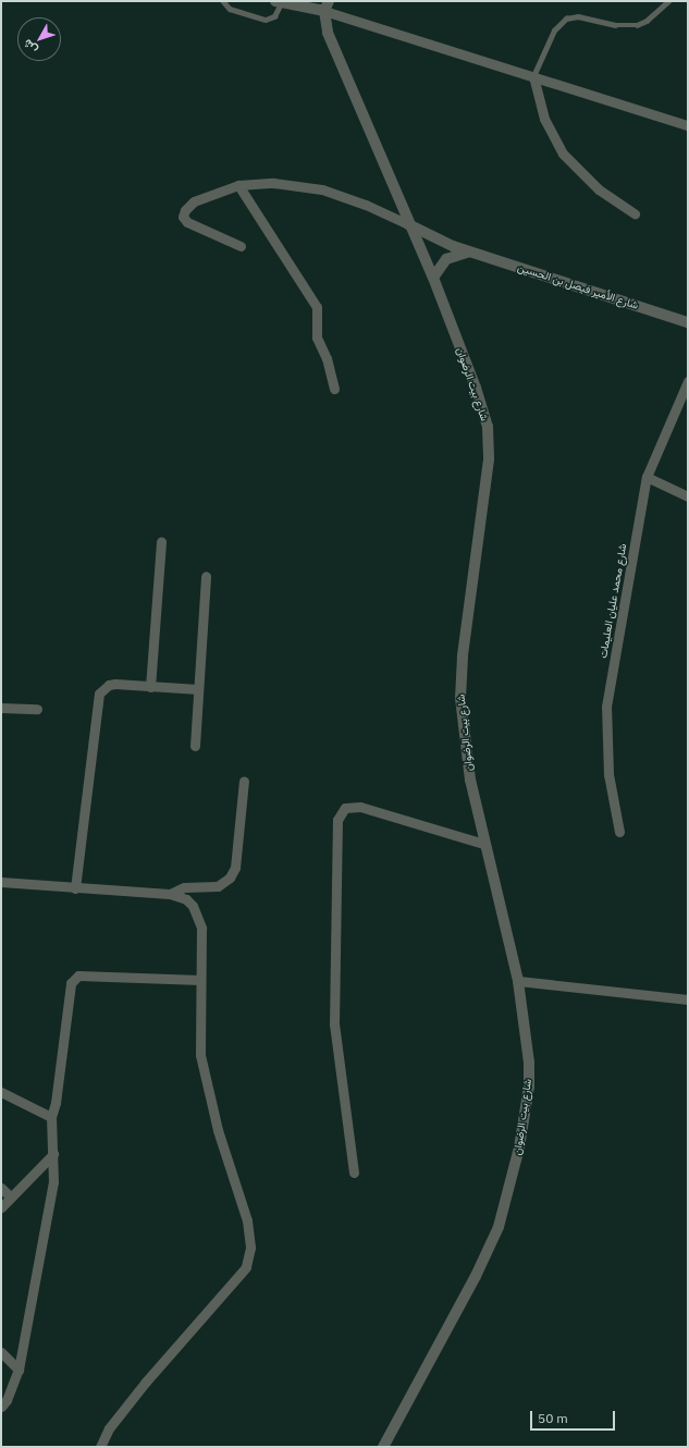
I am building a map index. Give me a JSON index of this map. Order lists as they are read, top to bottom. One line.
{"streets":{"street":["شارع الأمير فيصل بن الحسين","شارع بيت الرضوان","شارع محمد عليان العليمات"]},"crossings":[["شارع الأمير فيصل بن الحسين","شارع بيت الرضوان"]],"scale_bar":"50 m","north":"bottom left"}
